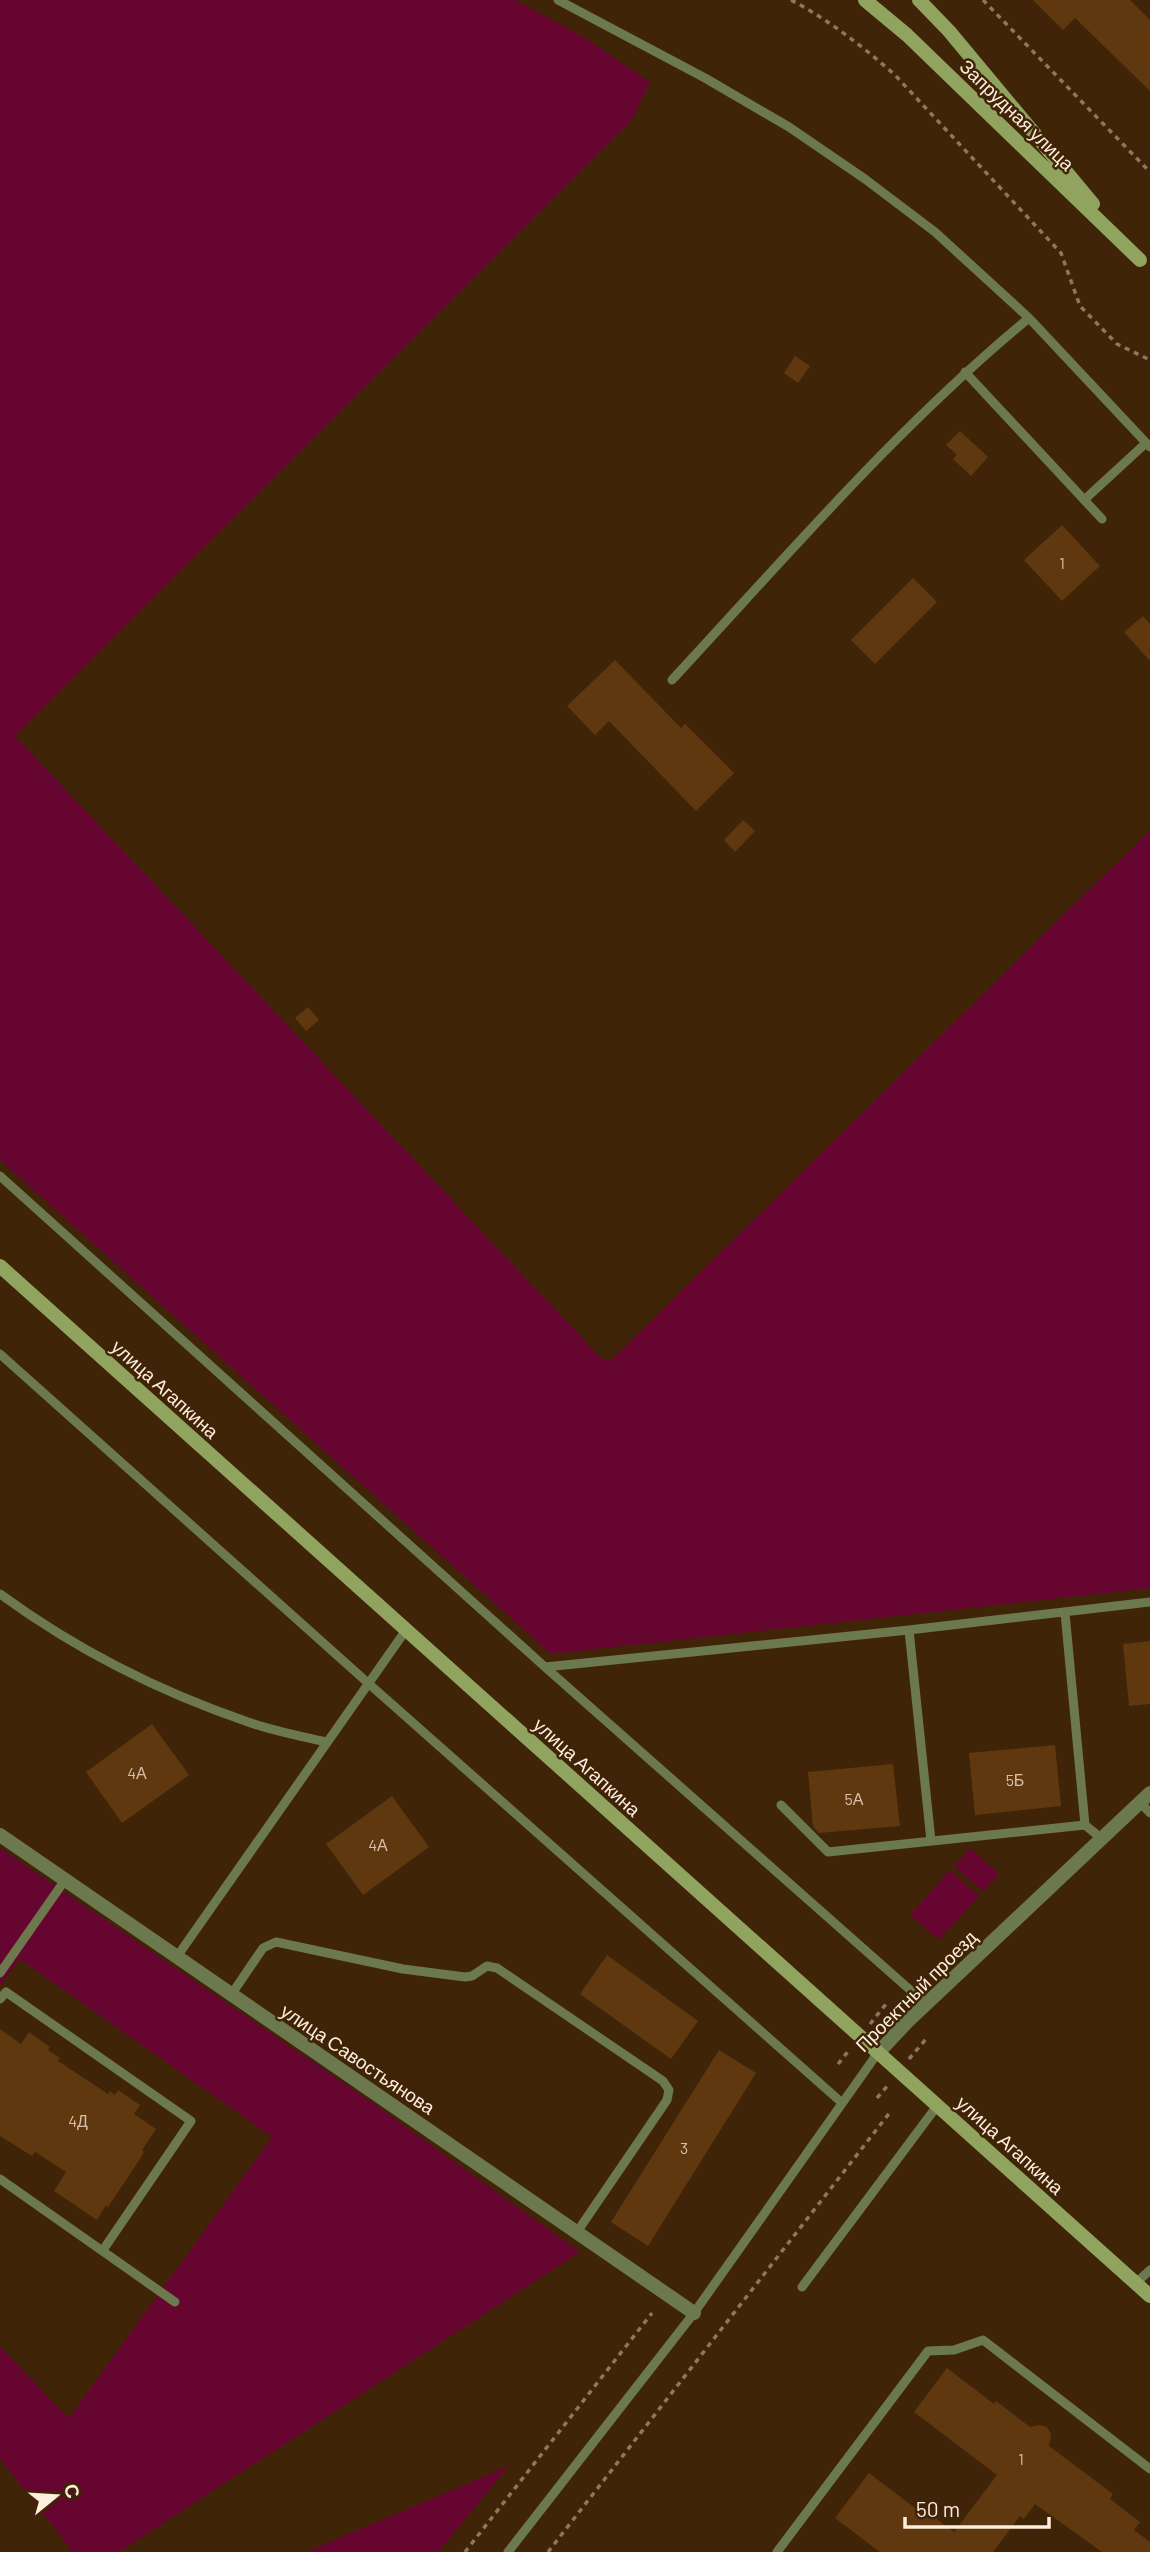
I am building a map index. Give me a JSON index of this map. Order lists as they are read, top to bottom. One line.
{"streets":{"main road":["Запрудная улица","улица Агапкина"],"street":["Проектный проезд","улица Савостьянова"]},"crossings":[["улица Агапкина","Проектный проезд"],["Проектный проезд","улица Савостьянова"]],"house_numbers":["1","4А","5Б","5А","4А","4Д","3","1"],"scale_bar":"50 m","north":"right"}
